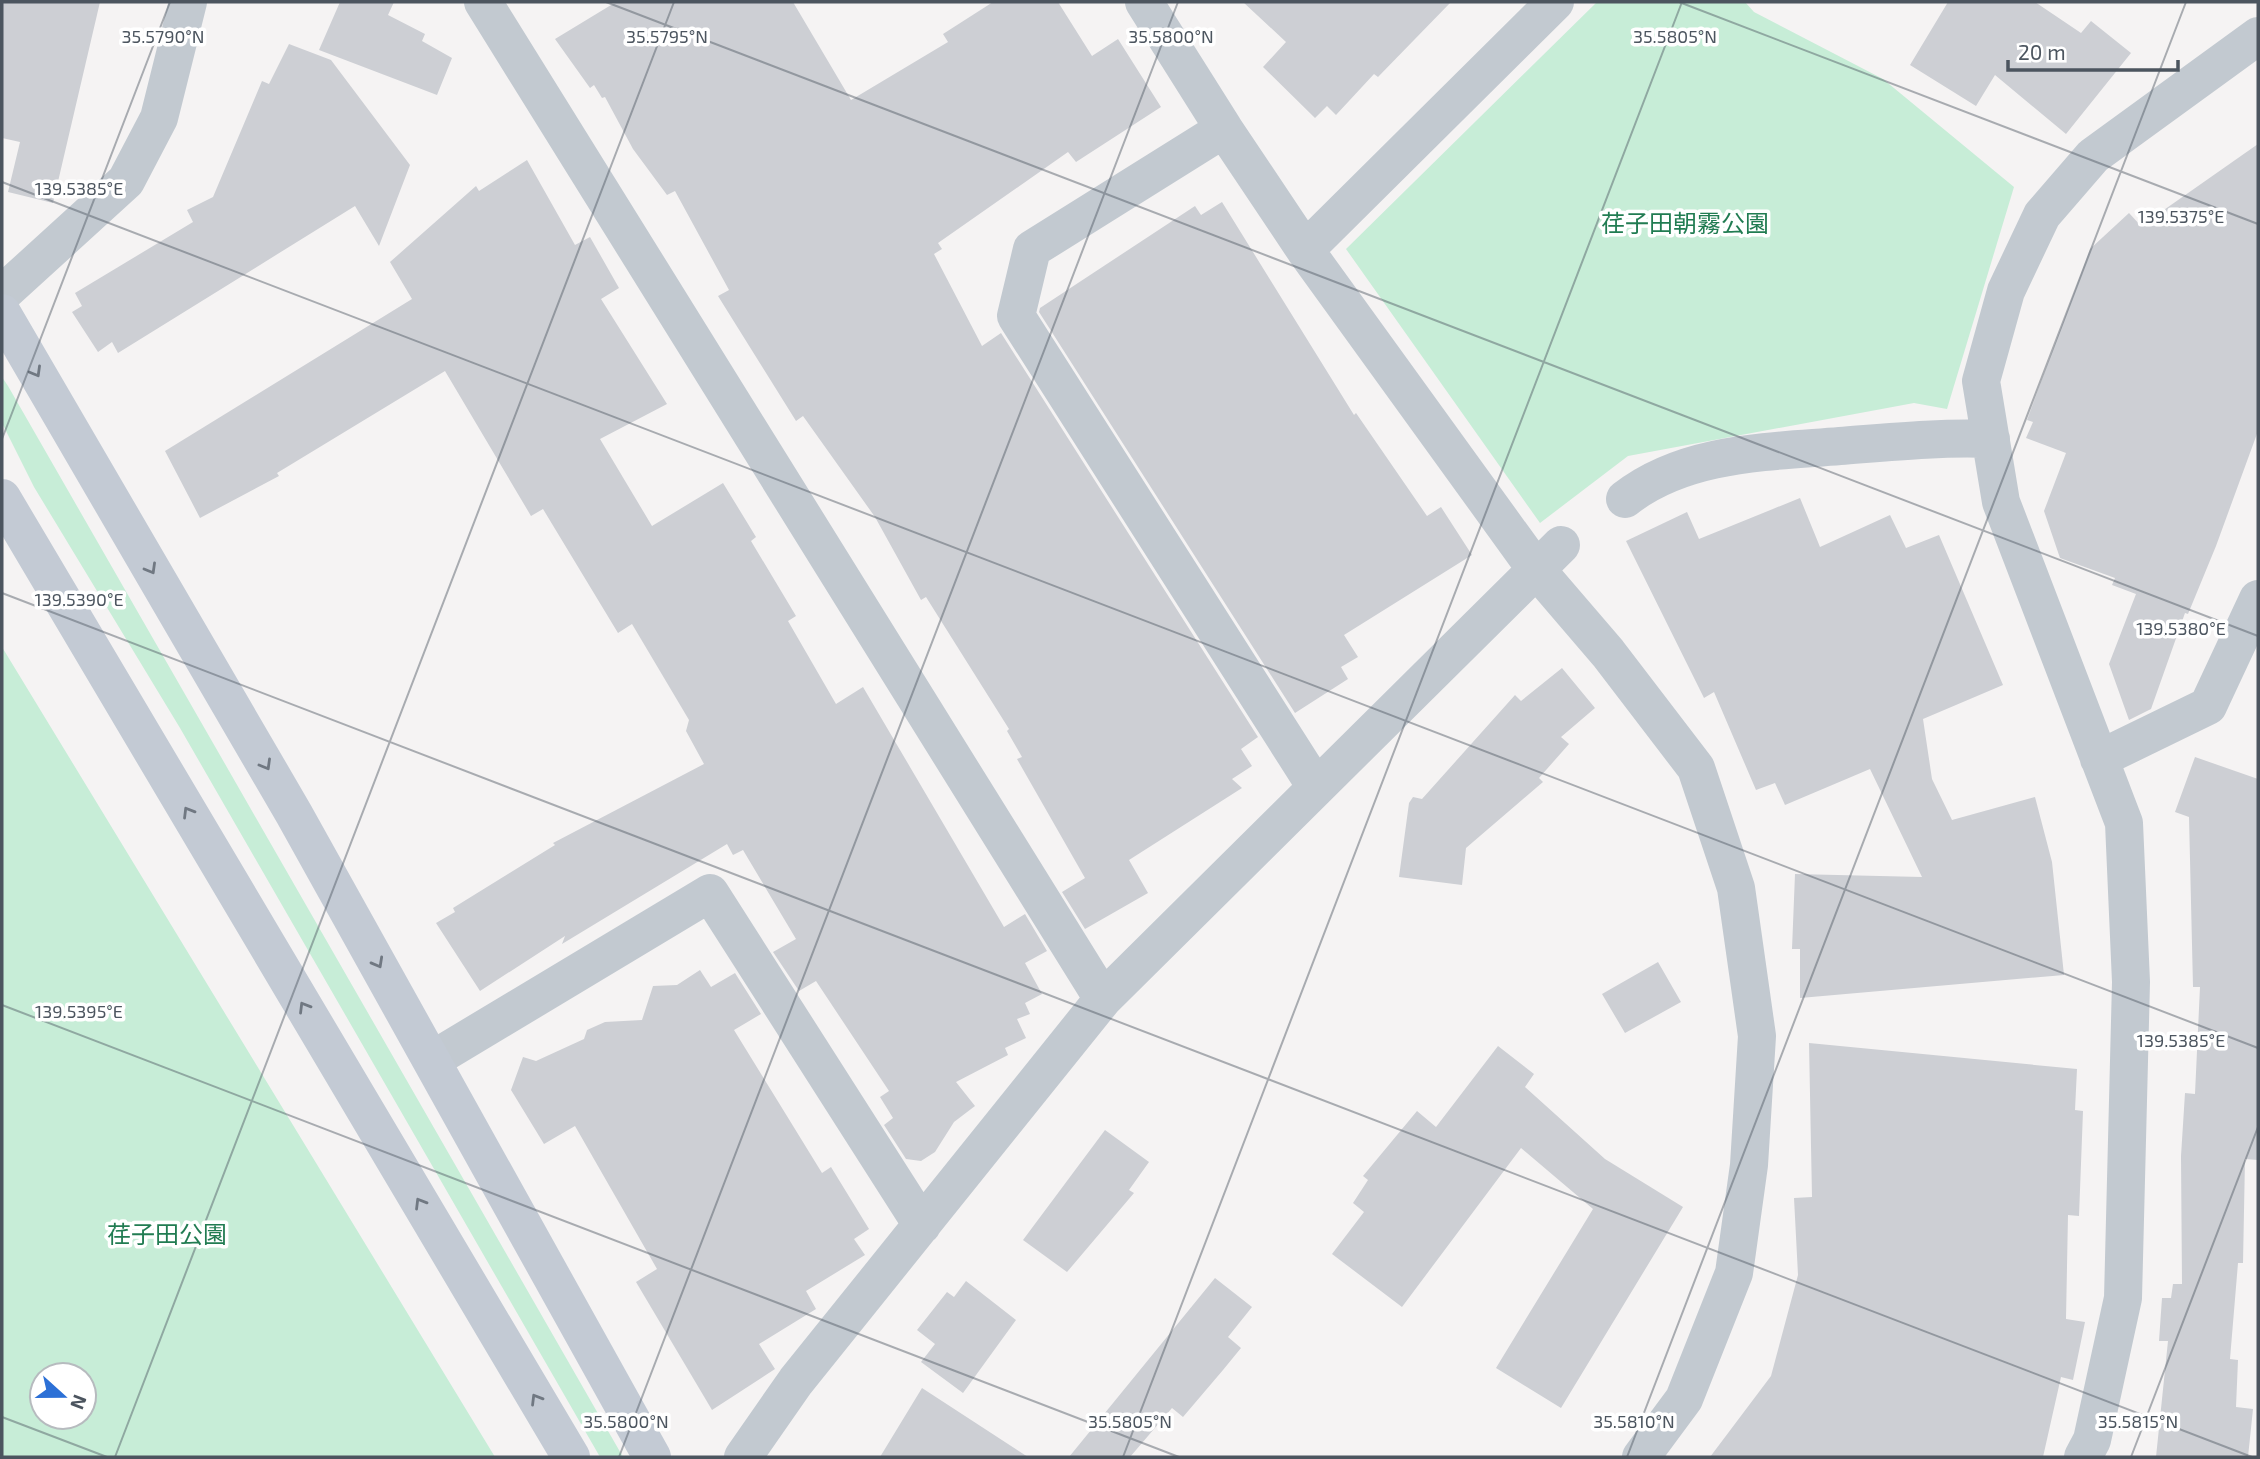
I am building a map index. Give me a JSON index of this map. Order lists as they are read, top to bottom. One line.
{"parks":["荏子田朝霧公園","荏子田公園"],"scale_bar":"20 m","north":"right","coordinates":["35.5790°N","35.5795°N","35.5800°N","35.5805°N","139.5385°E","139.5375°E","139.5390°E","139.5380°E","139.5395°E","35.5810°N","35.5815°N"]}
